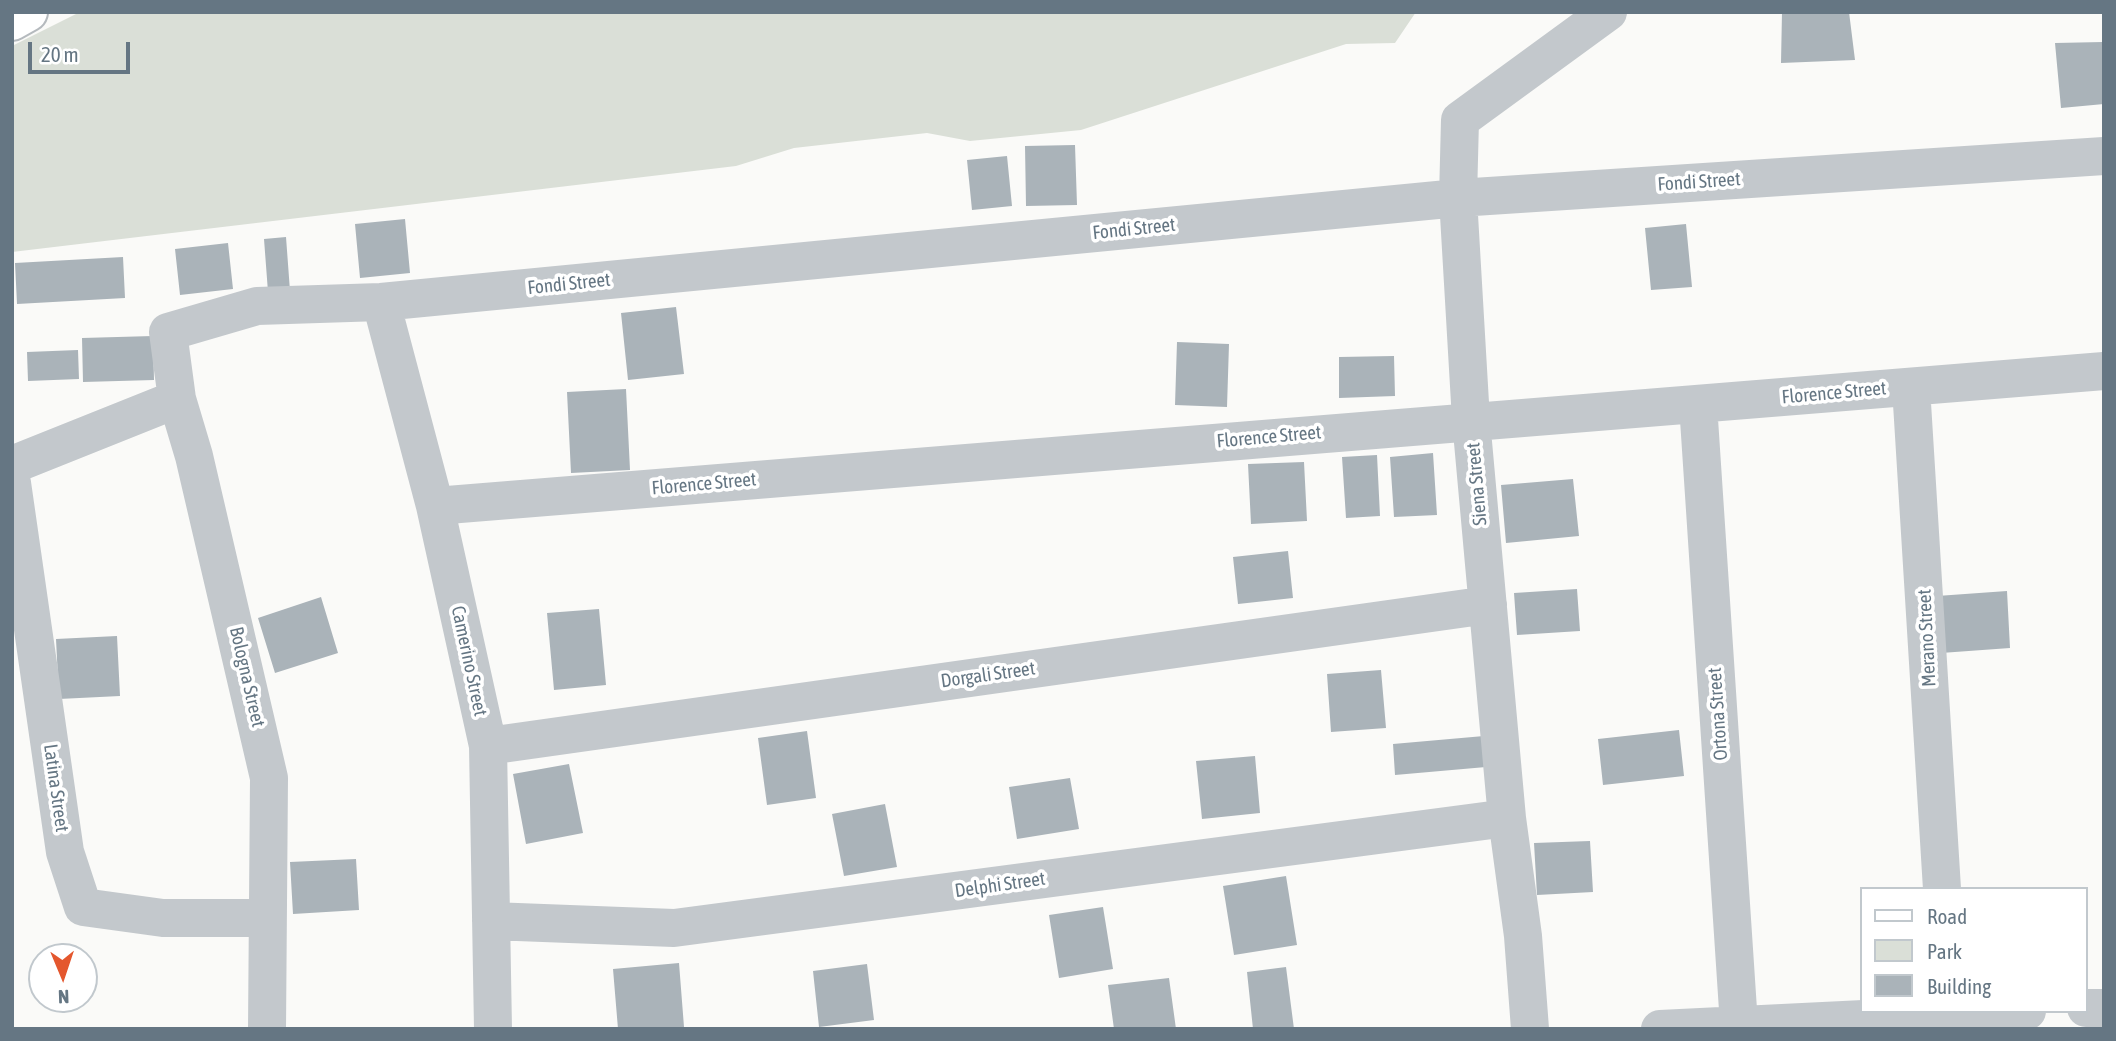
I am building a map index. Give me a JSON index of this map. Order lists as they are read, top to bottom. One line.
{"streets":{"street":["Fondi Street","Florence Street","Siena Street","Merano Street","Camerino Street","Dorgali Street","Bologna Street","Ortona Street","Latina Street","Delphi Street"]},"crossings":[["Fondi Street","Siena Street"],["Fondi Street","Camerino Street"],["Fondi Street","Bologna Street"],["Florence Street","Siena Street"],["Florence Street","Merano Street"],["Florence Street","Camerino Street"],["Florence Street","Ortona Street"],["Siena Street","Dorgali Street"],["Siena Street","Delphi Street"],["Camerino Street","Dorgali Street"],["Camerino Street","Delphi Street"],["Bologna Street","Latina Street"]],"legend":["Road","Park","Building"],"scale_bar":"20 m","north":"bottom"}
